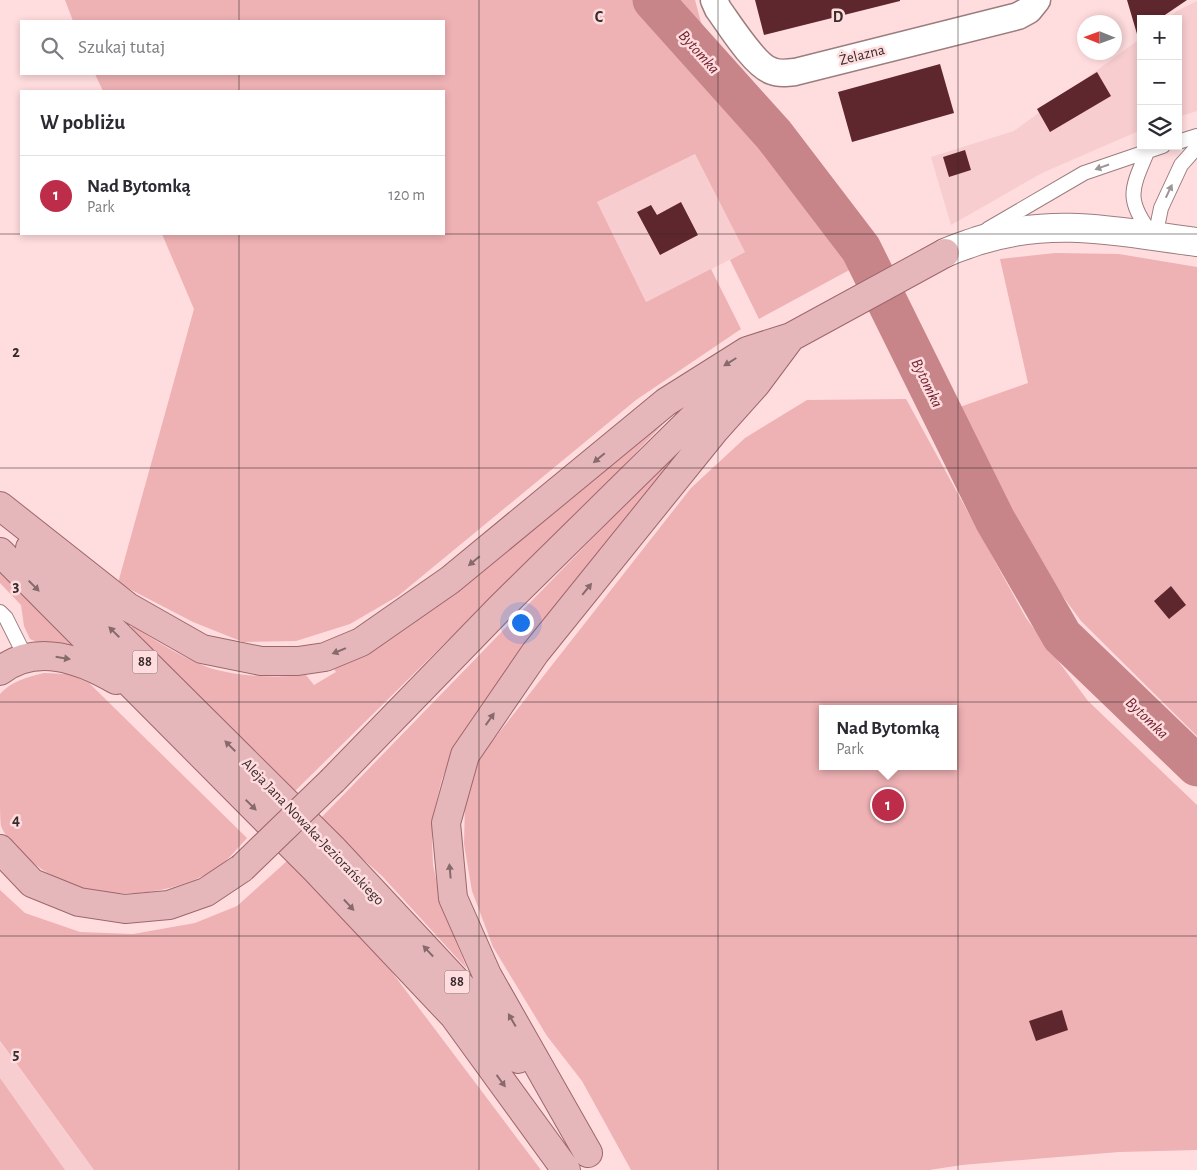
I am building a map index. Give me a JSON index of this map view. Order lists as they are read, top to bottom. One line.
{"streets":{"main road":["88","Aleja Jana Nowaka-Jeziorańskiego"],"street":["Żelazna"]},"water":["Bytomka"],"north":"left","page":{"map_buttons":["+","−"],"search":"Szukaj tutaj","heading":"W pobliżu","list":[{"mark":"1","name":"Nad Bytomką","note":"Park","value":"120 m"}],"popup":["Nad Bytomką","Park"],"pins":"1"},"grid":{"columns":["C","D"],"rows":["2","3","4","5"]}}
